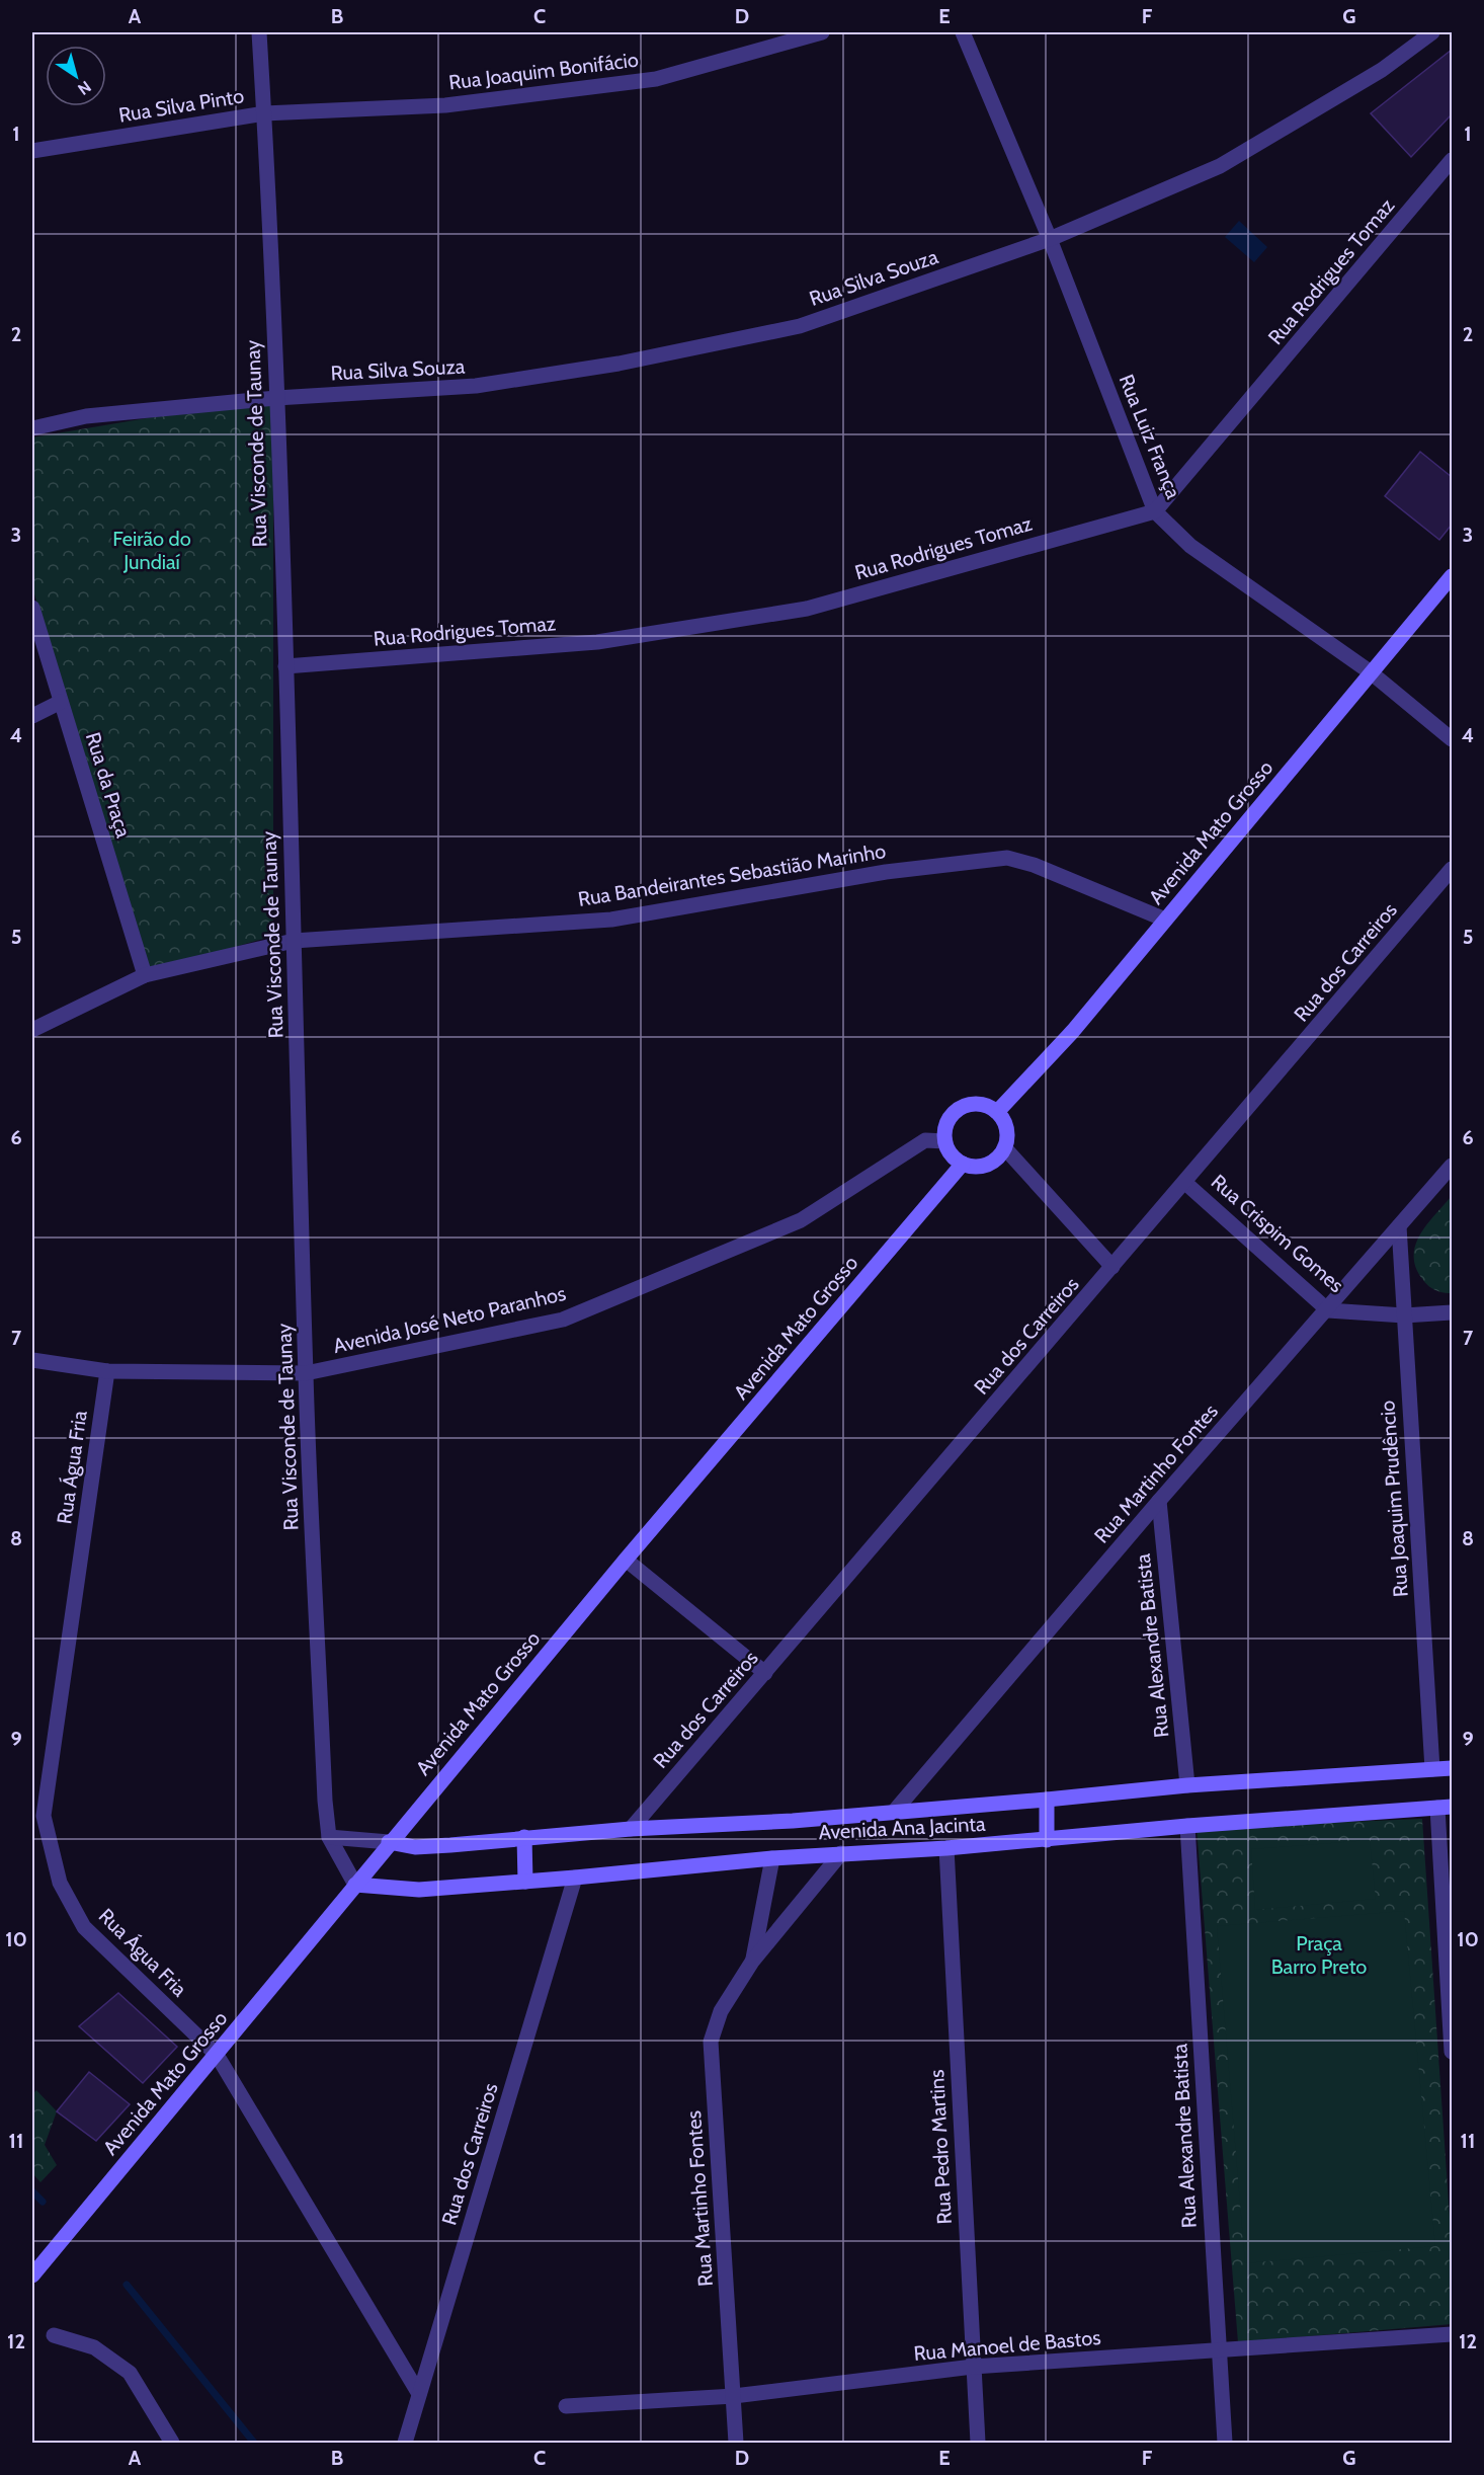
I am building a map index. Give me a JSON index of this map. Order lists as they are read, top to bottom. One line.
{"streets":{"main road":["Avenida Mato Grosso","Avenida Ana Jacinta"],"street":["Rua Joaquim Bonifácio","Rua Silva Pinto","Rua Rodrigues Tomaz","Rua Silva Souza","Rua Luiz França","Rua Visconde de Taunay","Rua da Praça","Rua Bandeirantes Sebastião Marinho","Rua dos Carreiros","Rua Crispim Gomes","Avenida José Neto Paranhos","Rua Água Fria","Rua Martinho Fontes","Rua Joaquim Prudêncio","Rua Alexandre Batista","Rua Pedro Martins","Rua Manoel de Bastos"]},"crossings":[["Rua Joaquim Bonifácio","Rua Silva Pinto"],["Rua Joaquim Bonifácio","Rua Visconde de Taunay"],["Rua Silva Pinto","Rua Visconde de Taunay"],["Rua Rodrigues Tomaz","Rua Luiz França"],["Rua Rodrigues Tomaz","Rua Visconde de Taunay"],["Rua Silva Souza","Rua Luiz França"],["Rua Silva Souza","Rua Visconde de Taunay"],["Rua Luiz França","Avenida Mato Grosso"],["Rua Visconde de Taunay","Avenida Mato Grosso"],["Rua Visconde de Taunay","Rua Bandeirantes Sebastião Marinho"],["Rua Visconde de Taunay","Avenida José Neto Paranhos"],["Rua Visconde de Taunay","Avenida Ana Jacinta"],["Rua da Praça","Rua Bandeirantes Sebastião Marinho"],["Avenida Mato Grosso","Rua Bandeirantes Sebastião Marinho"],["Avenida Mato Grosso","Avenida José Neto Paranhos"],["Avenida Mato Grosso","Rua Água Fria"],["Avenida Mato Grosso","Avenida Ana Jacinta"],["Rua dos Carreiros","Rua Crispim Gomes"],["Rua dos Carreiros","Rua Água Fria"],["Rua dos Carreiros","Avenida Ana Jacinta"],["Rua Crispim Gomes","Rua Martinho Fontes"],["Rua Crispim Gomes","Rua Joaquim Prudêncio"],["Avenida José Neto Paranhos","Rua Água Fria"],["Rua Martinho Fontes","Rua Joaquim Prudêncio"],["Rua Martinho Fontes","Rua Alexandre Batista"],["Rua Martinho Fontes","Avenida Ana Jacinta"],["Rua Martinho Fontes","Rua Manoel de Bastos"],["Rua Joaquim Prudêncio","Avenida Ana Jacinta"],["Rua Alexandre Batista","Avenida Ana Jacinta"],["Rua Alexandre Batista","Rua Manoel de Bastos"],["Avenida Ana Jacinta","Rua Pedro Martins"],["Rua Pedro Martins","Rua Manoel de Bastos"]],"parks":["Feirão do Jundiaí","Praça Barro Preto"],"north":"bottom right","grid":{"columns":["A","B","C","D","E","F","G"],"rows":["1","2","3","4","5","6","7","8","9","10","11","12"]}}
